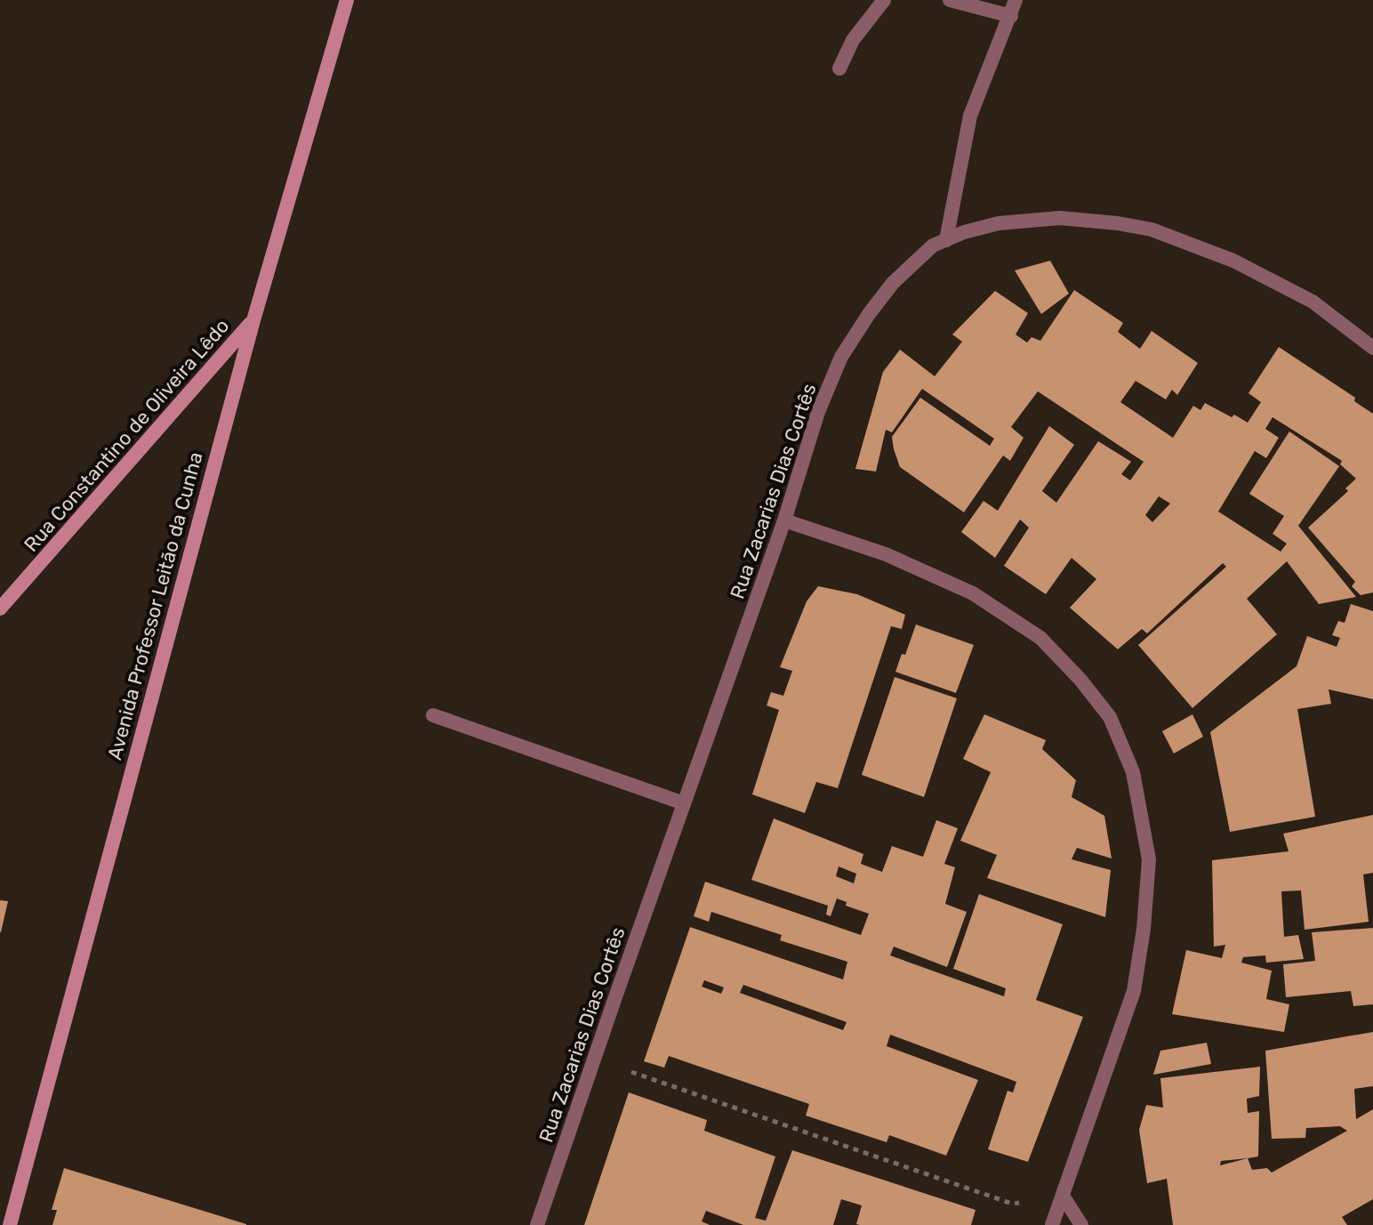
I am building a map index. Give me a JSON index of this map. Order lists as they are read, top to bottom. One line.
{"streets":{"street":["Rua Constantino de Oliveira Lêdo","Rua Zacarias Dias Cortês","Avenida Professor Leitão da Cunha"]},"crossings":[["Rua Constantino de Oliveira Lêdo","Avenida Professor Leitão da Cunha"]]}
